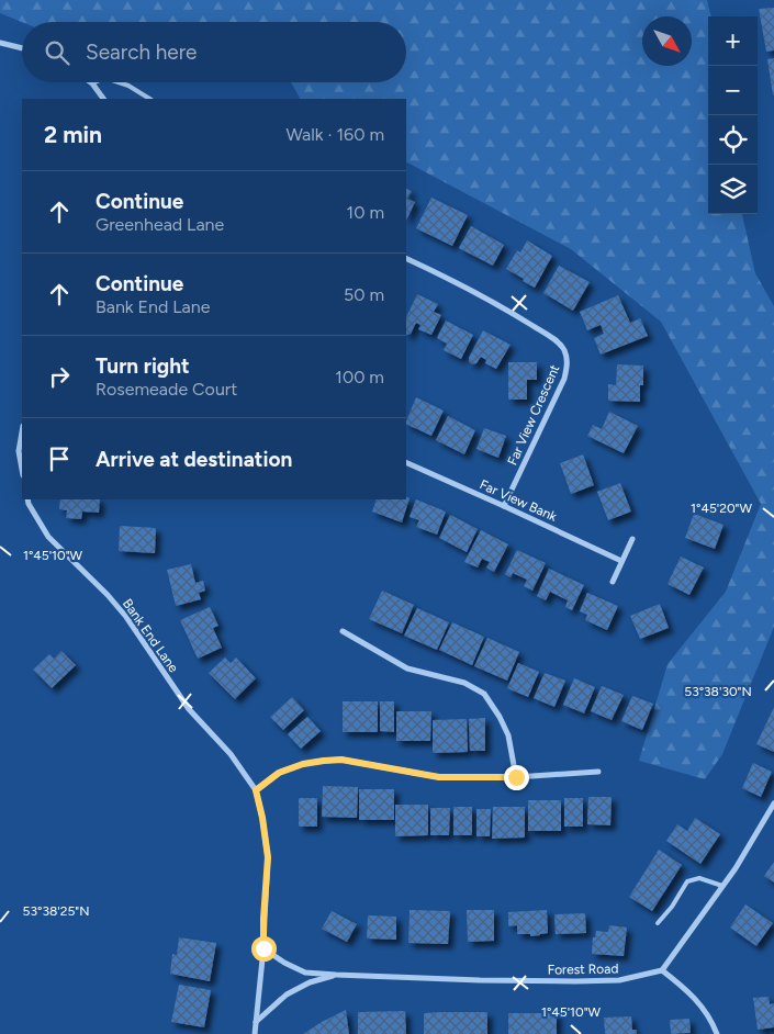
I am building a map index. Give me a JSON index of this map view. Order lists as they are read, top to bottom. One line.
{"streets":{"street":["Far View Crescent","Far View Bank","Bank End Lane","Forest Road"]},"crossings":[["Far View Crescent","Far View Bank"],["Bank End Lane","Forest Road"]],"north":"bottom right","page":{"map_buttons":["+","−"],"search":"Search here","heading":["2 min","Walk · 160 m"],"list":[["Continue","Greenhead Lane","10 m"],["Continue","Bank End Lane","50 m"],["Turn right","Rosemeade Court","100 m"],"Arrive at destination"]},"coordinates":["1°45'20\"W","1°45'10\"W","53°38'30\"N","53°38'25\"N"]}
